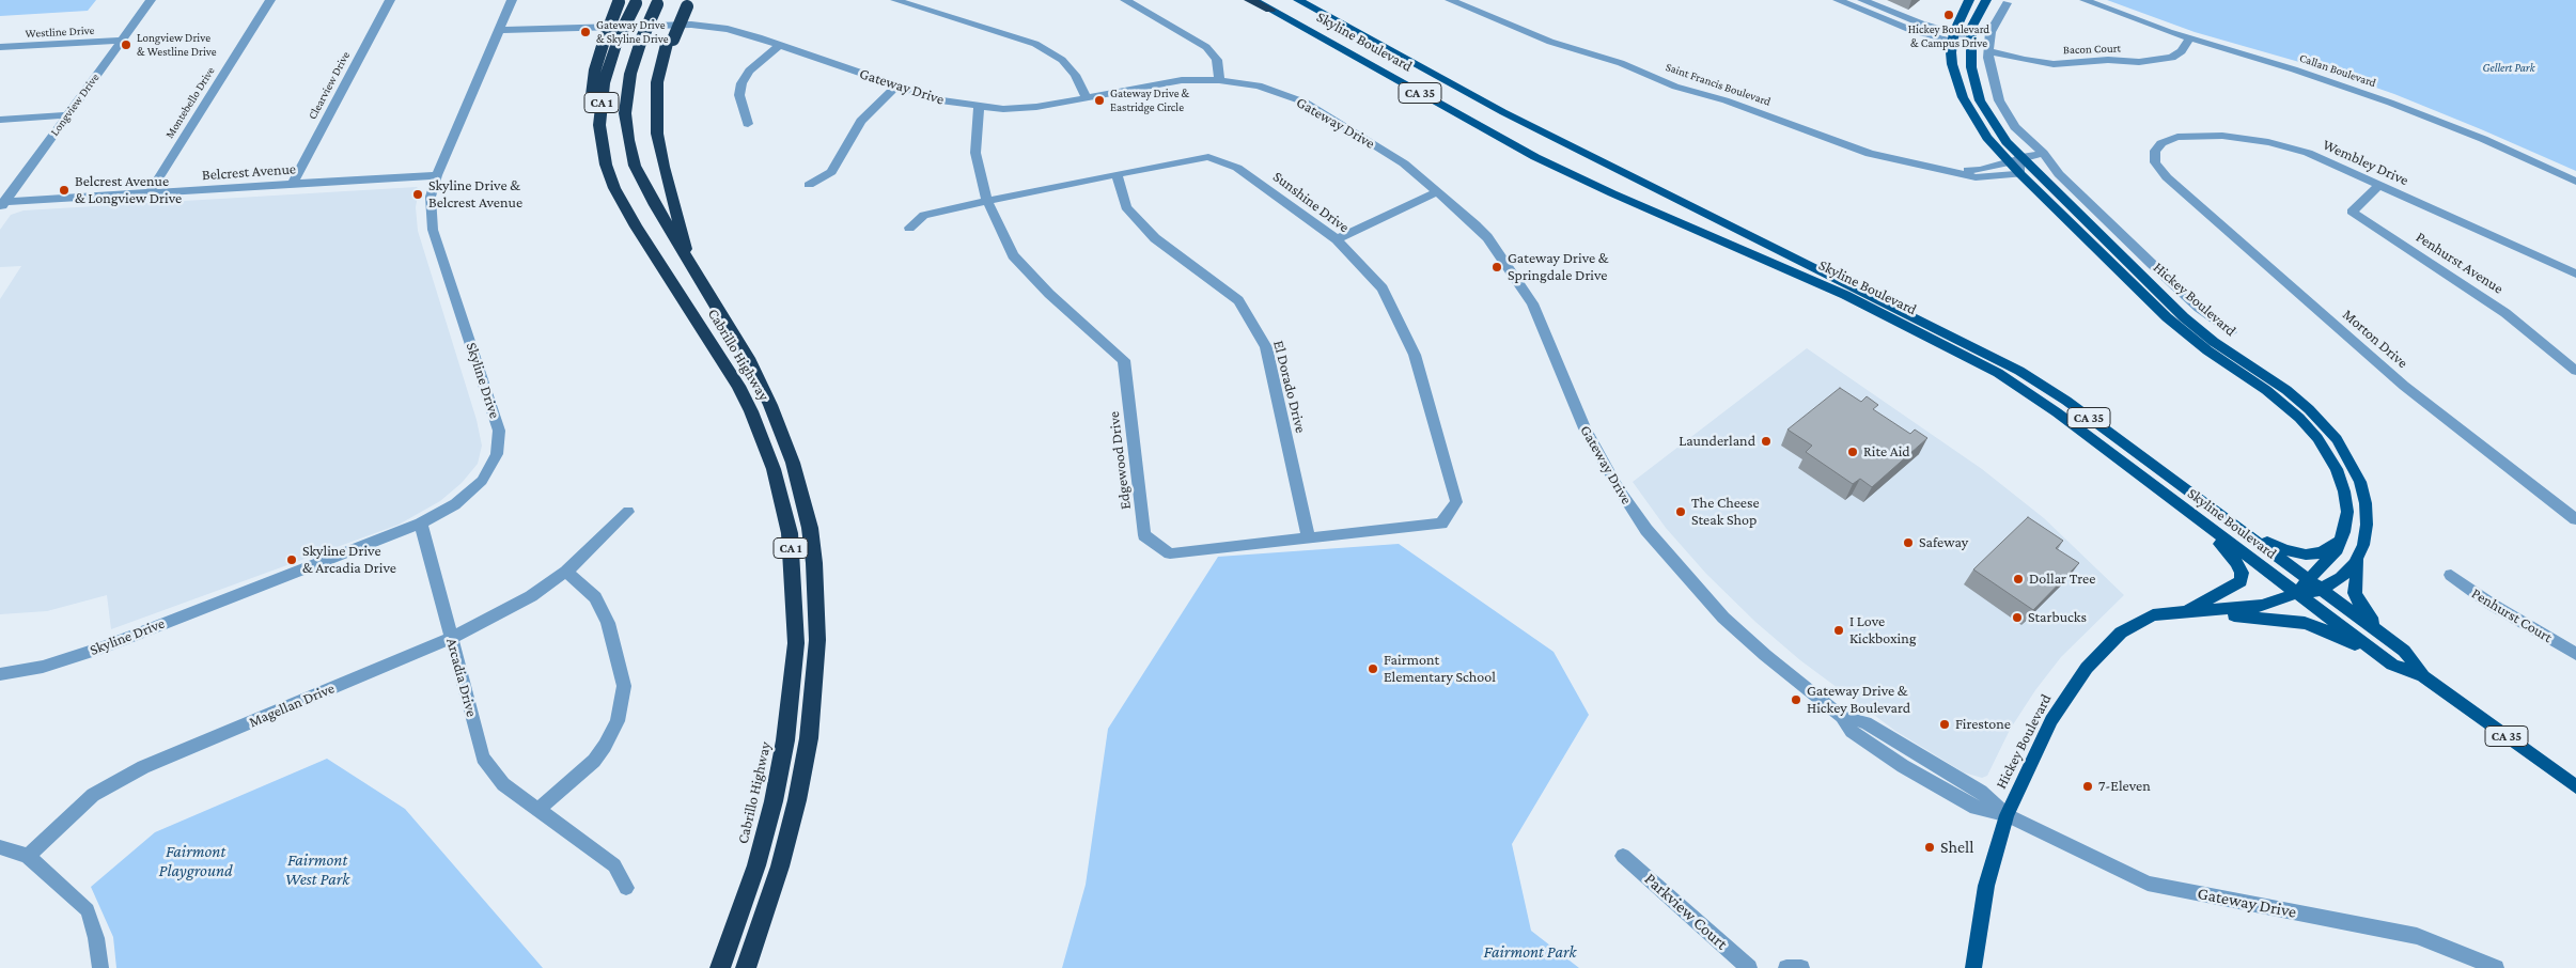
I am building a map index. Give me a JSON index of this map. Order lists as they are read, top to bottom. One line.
{"streets":{"highway":["CA 1","Cabrillo Highway"],"main road":["Skyline Boulevard","CA 35","Hickey Boulevard"],"street":["Westline Drive","Bacon Court","Callan Boulevard","Saint Francis Boulevard","Clearview Drive","Gateway Drive","Montebello Drive","Longview Drive","Wembley Drive","Belcrest Avenue","Sunshine Drive","Penhurst Avenue","Morton Drive","Skyline Drive","El Dorado Drive","Edgewood Drive","Penhurst Court","Arcadia Drive","Magellan Drive","Parkview Court"]},"crossings":[["Westline Drive","Longview Drive"],["Skyline Boulevard","Hickey Boulevard"],["Bacon Court","Callan Boulevard"],["Bacon Court","Hickey Boulevard"],["Saint Francis Boulevard","Hickey Boulevard"],["Clearview Drive","Belcrest Avenue"],["Gateway Drive","Hickey Boulevard"],["Gateway Drive","Skyline Drive"],["Gateway Drive","Edgewood Drive"],["Montebello Drive","Belcrest Avenue"],["Longview Drive","Belcrest Avenue"],["Wembley Drive","Penhurst Avenue"],["Wembley Drive","Morton Drive"],["Belcrest Avenue","Skyline Drive"],["Sunshine Drive","El Dorado Drive"],["Sunshine Drive","Edgewood Drive"],["Skyline Drive","Arcadia Drive"],["El Dorado Drive","Edgewood Drive"],["Arcadia Drive","Magellan Drive"]],"parks":["Gellert Park","Fairmont Playground","Fairmont West Park","Fairmont Park"],"places":["Hickey Boulevard & Campus Drive","Gateway Drive & Skyline Drive","Longview Drive & Westline Drive","Gateway Drive & Eastridge Circle","Belcrest Avenue & Longview Drive","Skyline Drive & Belcrest Avenue","Gateway Drive & Springdale Drive","Launderland","Rite Aid","The Cheese Steak Shop","Safeway","Skyline Drive & Arcadia Drive","Dollar Tree","Starbucks","I Love Kickboxing","Fairmont Elementary School","Gateway Drive & Hickey Boulevard","Firestone","7-Eleven","Shell"]}
